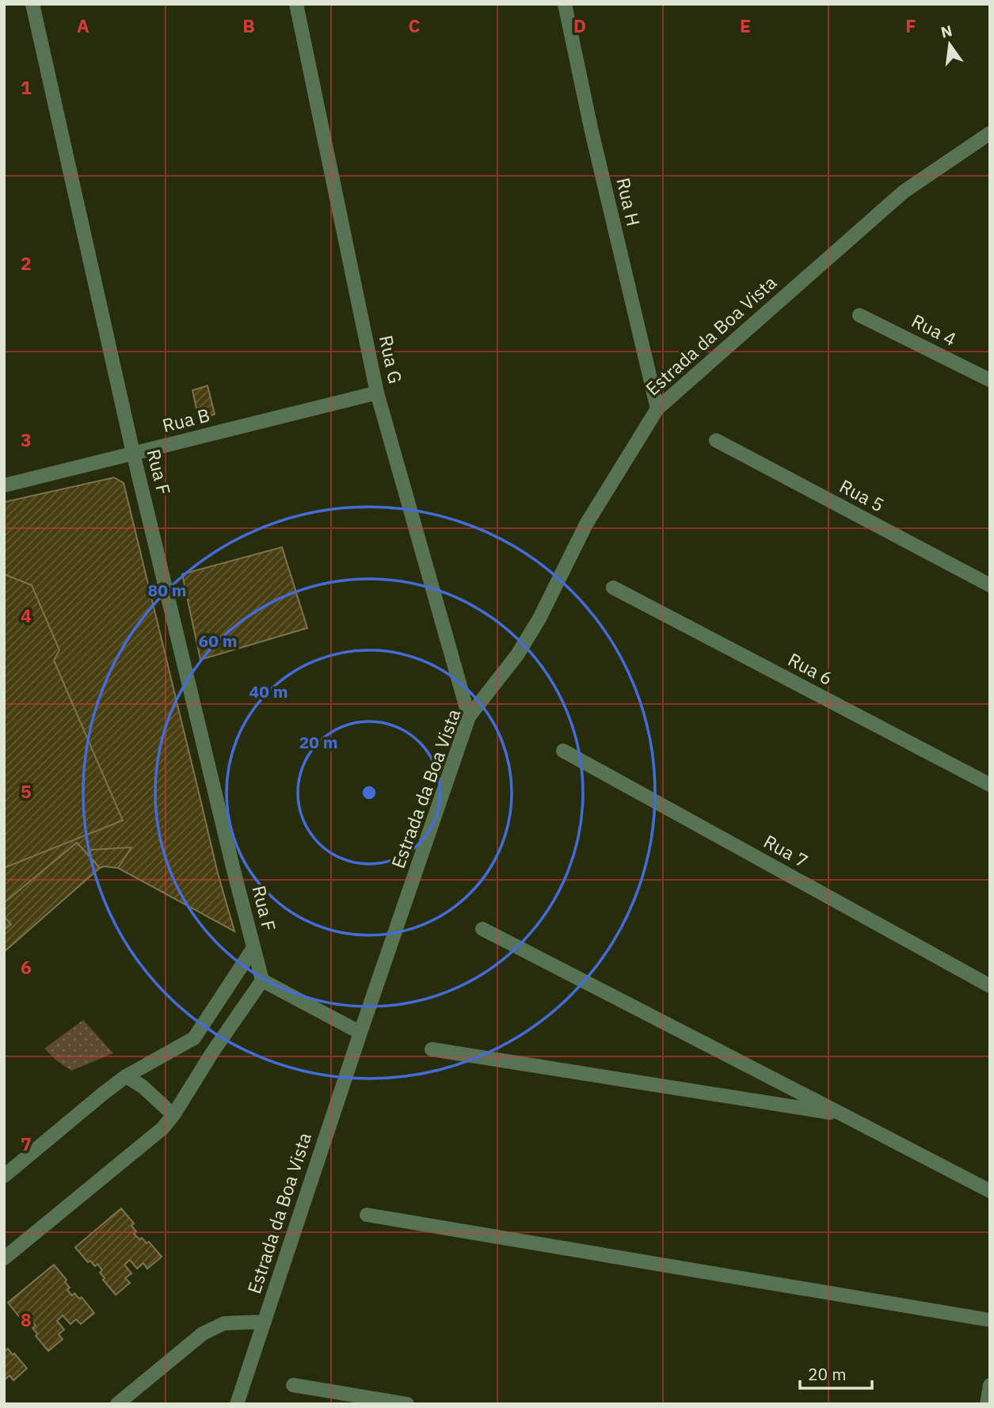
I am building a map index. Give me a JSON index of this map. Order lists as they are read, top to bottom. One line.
{"streets":{"street":["Rua H","Rua 4","Estrada da Boa Vista","Rua G","Rua B","Rua F","Rua 5","Rua 6","Rua 7"]},"crossings":[["Rua H","Estrada da Boa Vista"],["Estrada da Boa Vista","Rua G"],["Rua G","Rua B"],["Rua B","Rua F"]],"scale_bar":"20 m","north":"top","grid":{"columns":["A","B","C","D","E","F"],"rows":["1","2","3","4","5","6","7","8"]},"rings":["80 m","60 m","40 m","20 m"]}
